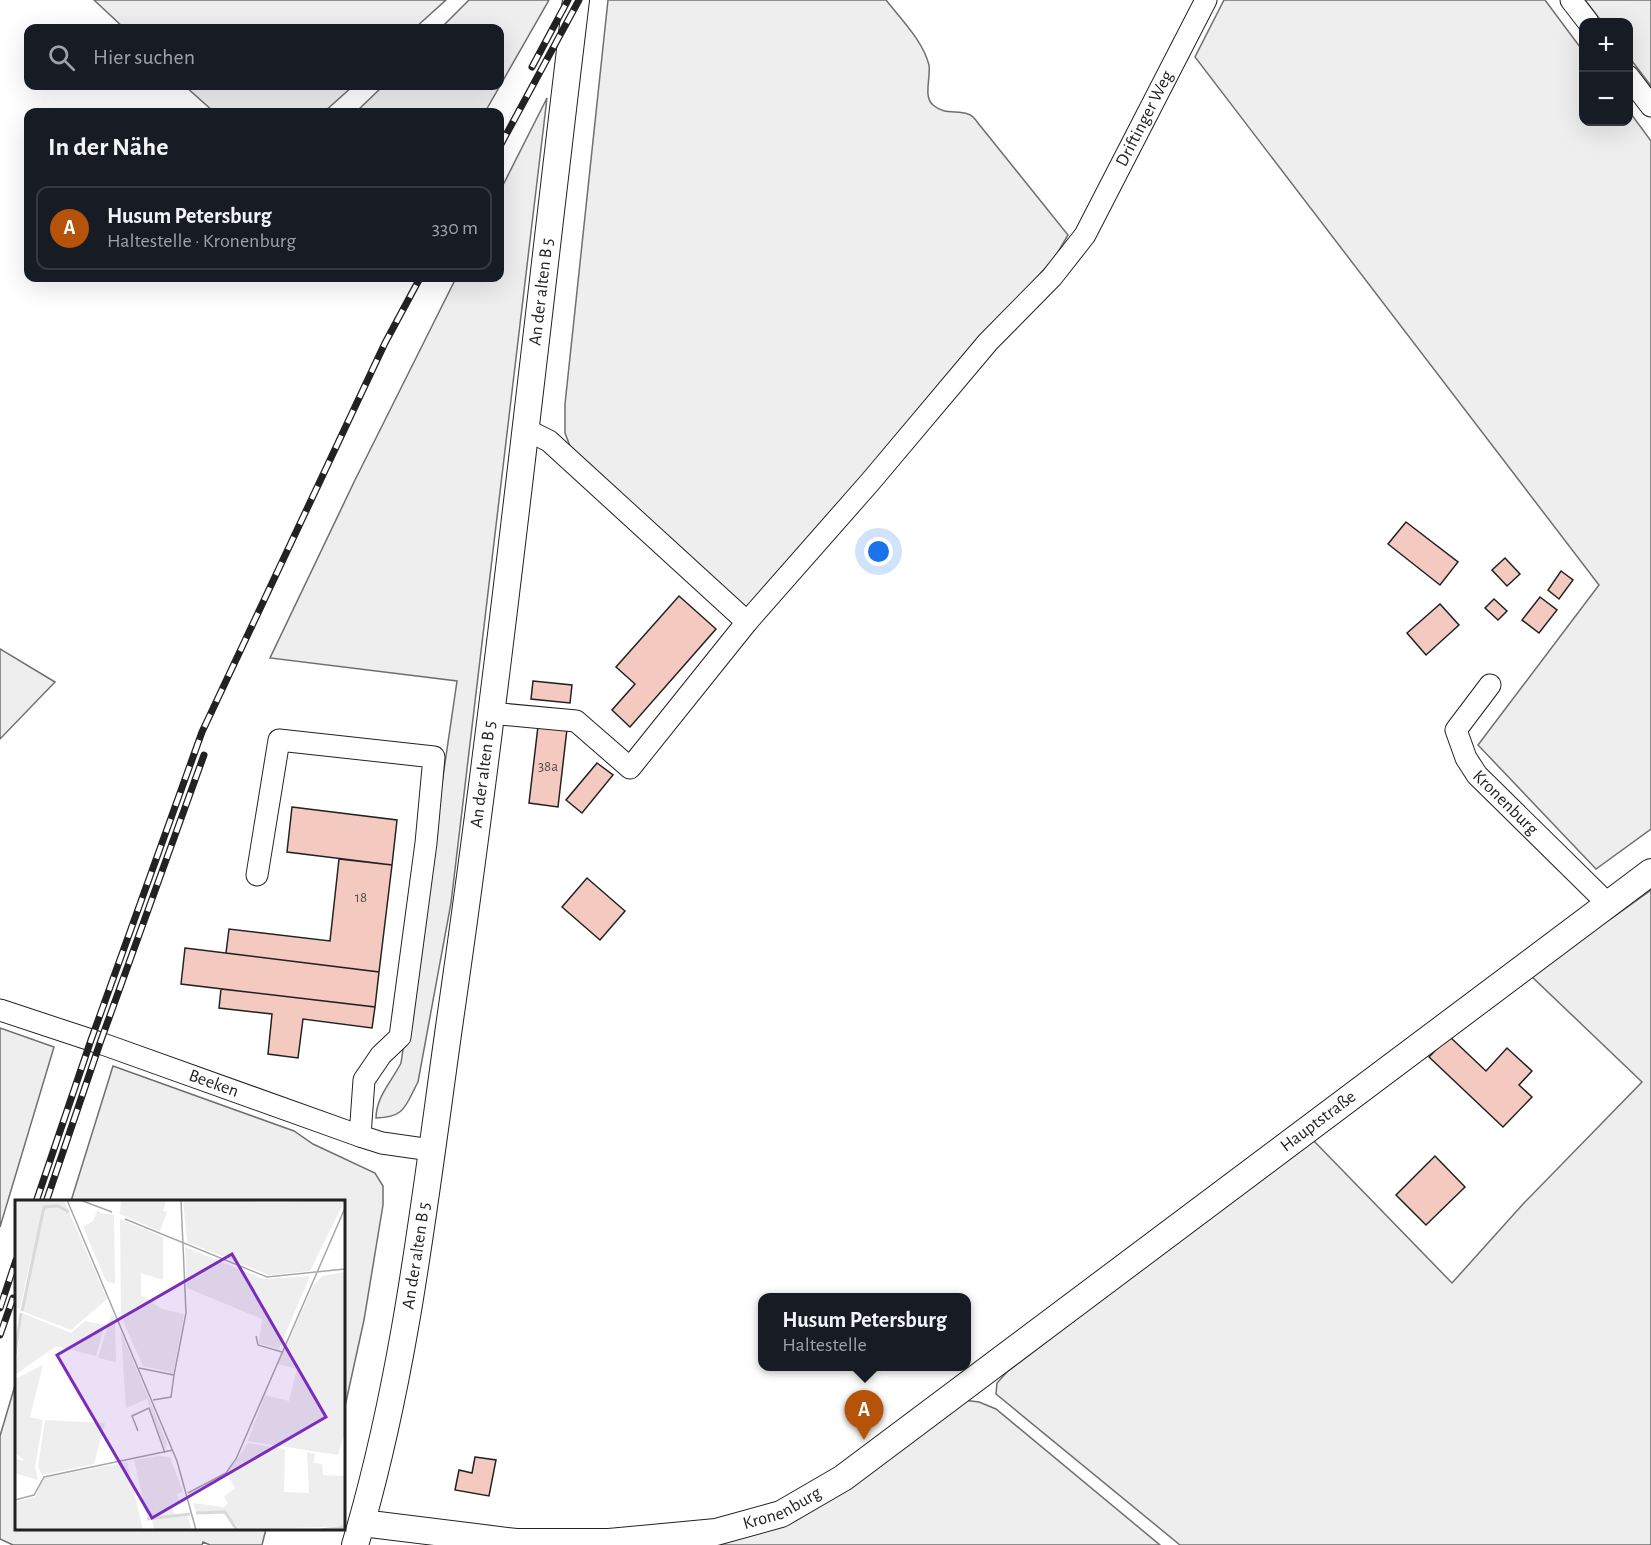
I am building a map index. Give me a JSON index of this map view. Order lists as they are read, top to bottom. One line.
{"streets":{"main road":["An der alten B 5","Kronenburg","Hauptstraße"],"street":["Driftinger Weg","Beeken"]},"crossings":[["Driftinger Weg","An der alten B 5"],["An der alten B 5","Kronenburg"],["An der alten B 5","Beeken"],["Kronenburg","Hauptstraße"]],"house_numbers":["38a","18"],"page":{"map_buttons":["+","−"],"search":"Hier suchen","heading":"In der Nähe","list":[{"mark":"A","name":"Husum Petersburg","note":"Haltestelle · Kronenburg","value":"330 m"}],"popup":["Husum Petersburg","Haltestelle"],"pins":"A"}}
